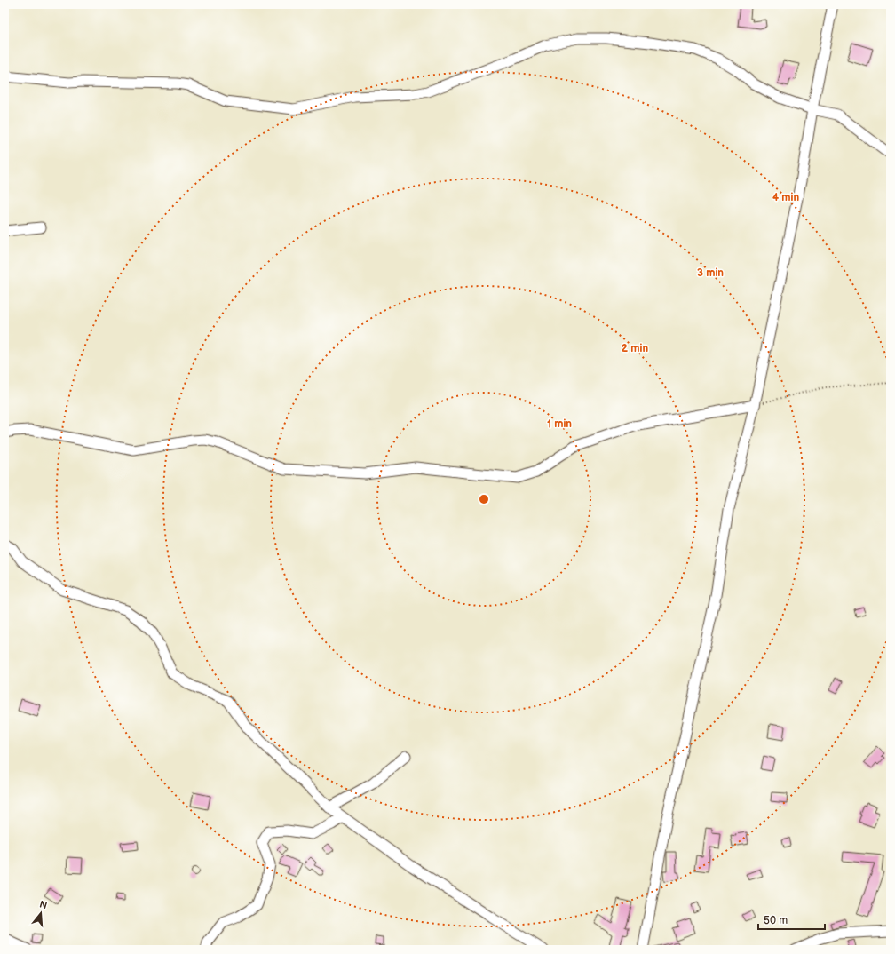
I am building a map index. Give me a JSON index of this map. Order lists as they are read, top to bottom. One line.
{"scale_bar":"50 m","north":"top","rings":["4 min","3 min","2 min","1 min"]}
